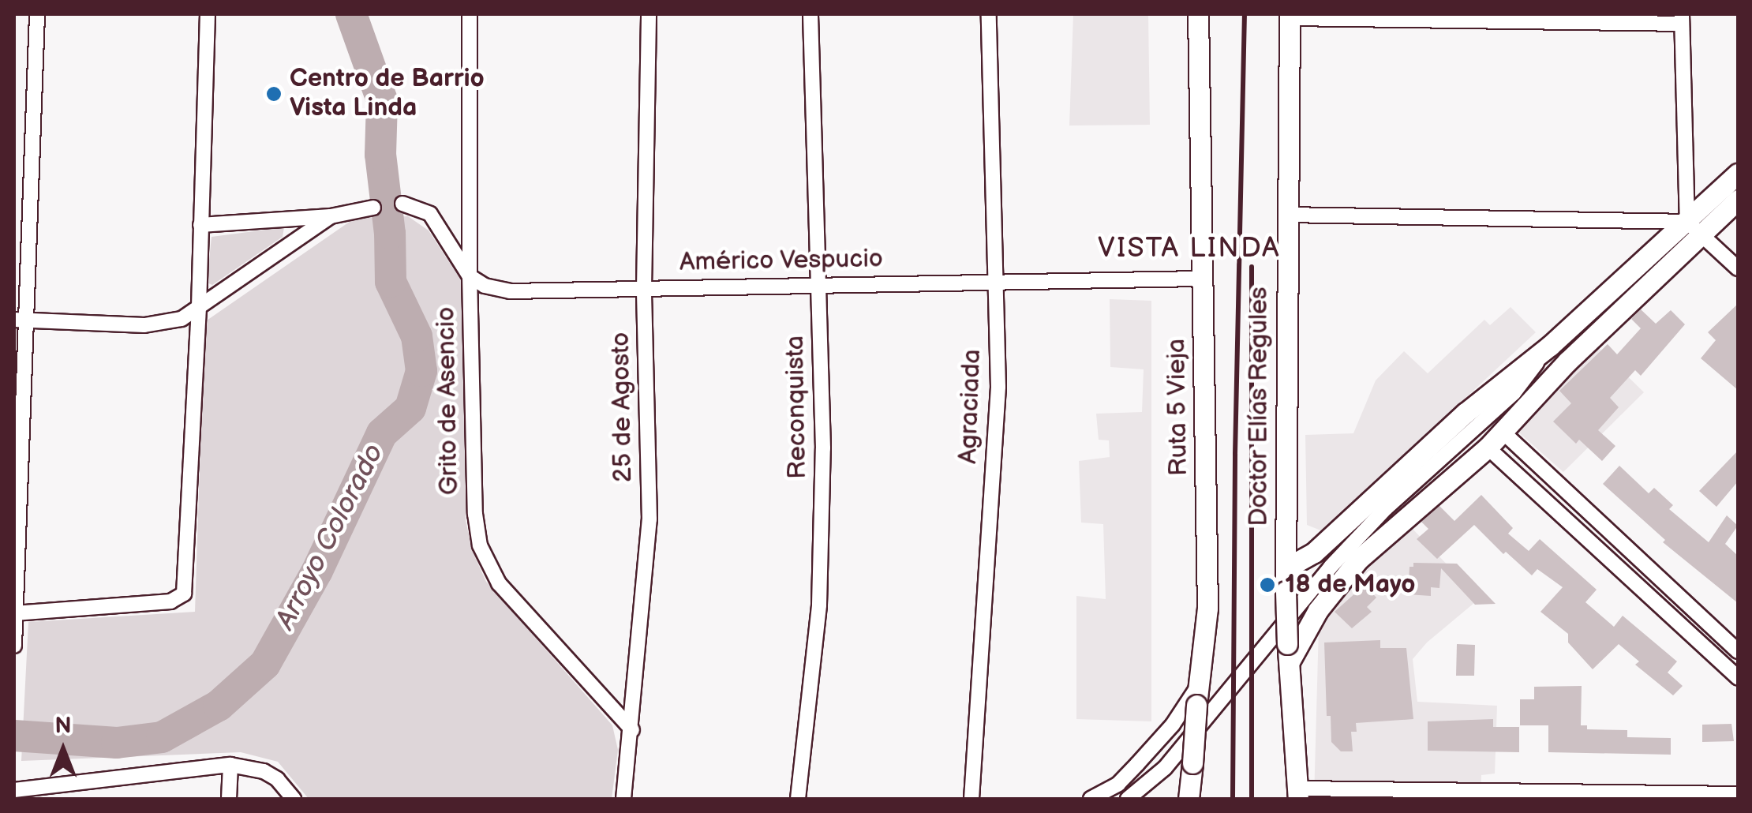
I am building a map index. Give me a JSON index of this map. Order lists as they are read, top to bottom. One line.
{"streets":{"street":["Américo Vespucio","Grito de Asencio","Agraciada","Doctor Elías Regules","25 de Agosto","Reconquista","Ruta 5 Vieja"]},"crossings":[["Américo Vespucio","Grito de Asencio"],["Américo Vespucio","Agraciada"],["Américo Vespucio","25 de Agosto"],["Américo Vespucio","Reconquista"],["Américo Vespucio","Ruta 5 Vieja"],["Grito de Asencio","25 de Agosto"]],"districts":["VISTA LINDA"],"water":["Arroyo Colorado"],"places":["Centro de Barrio Vista Linda","18 de Mayo"],"north":"top"}
